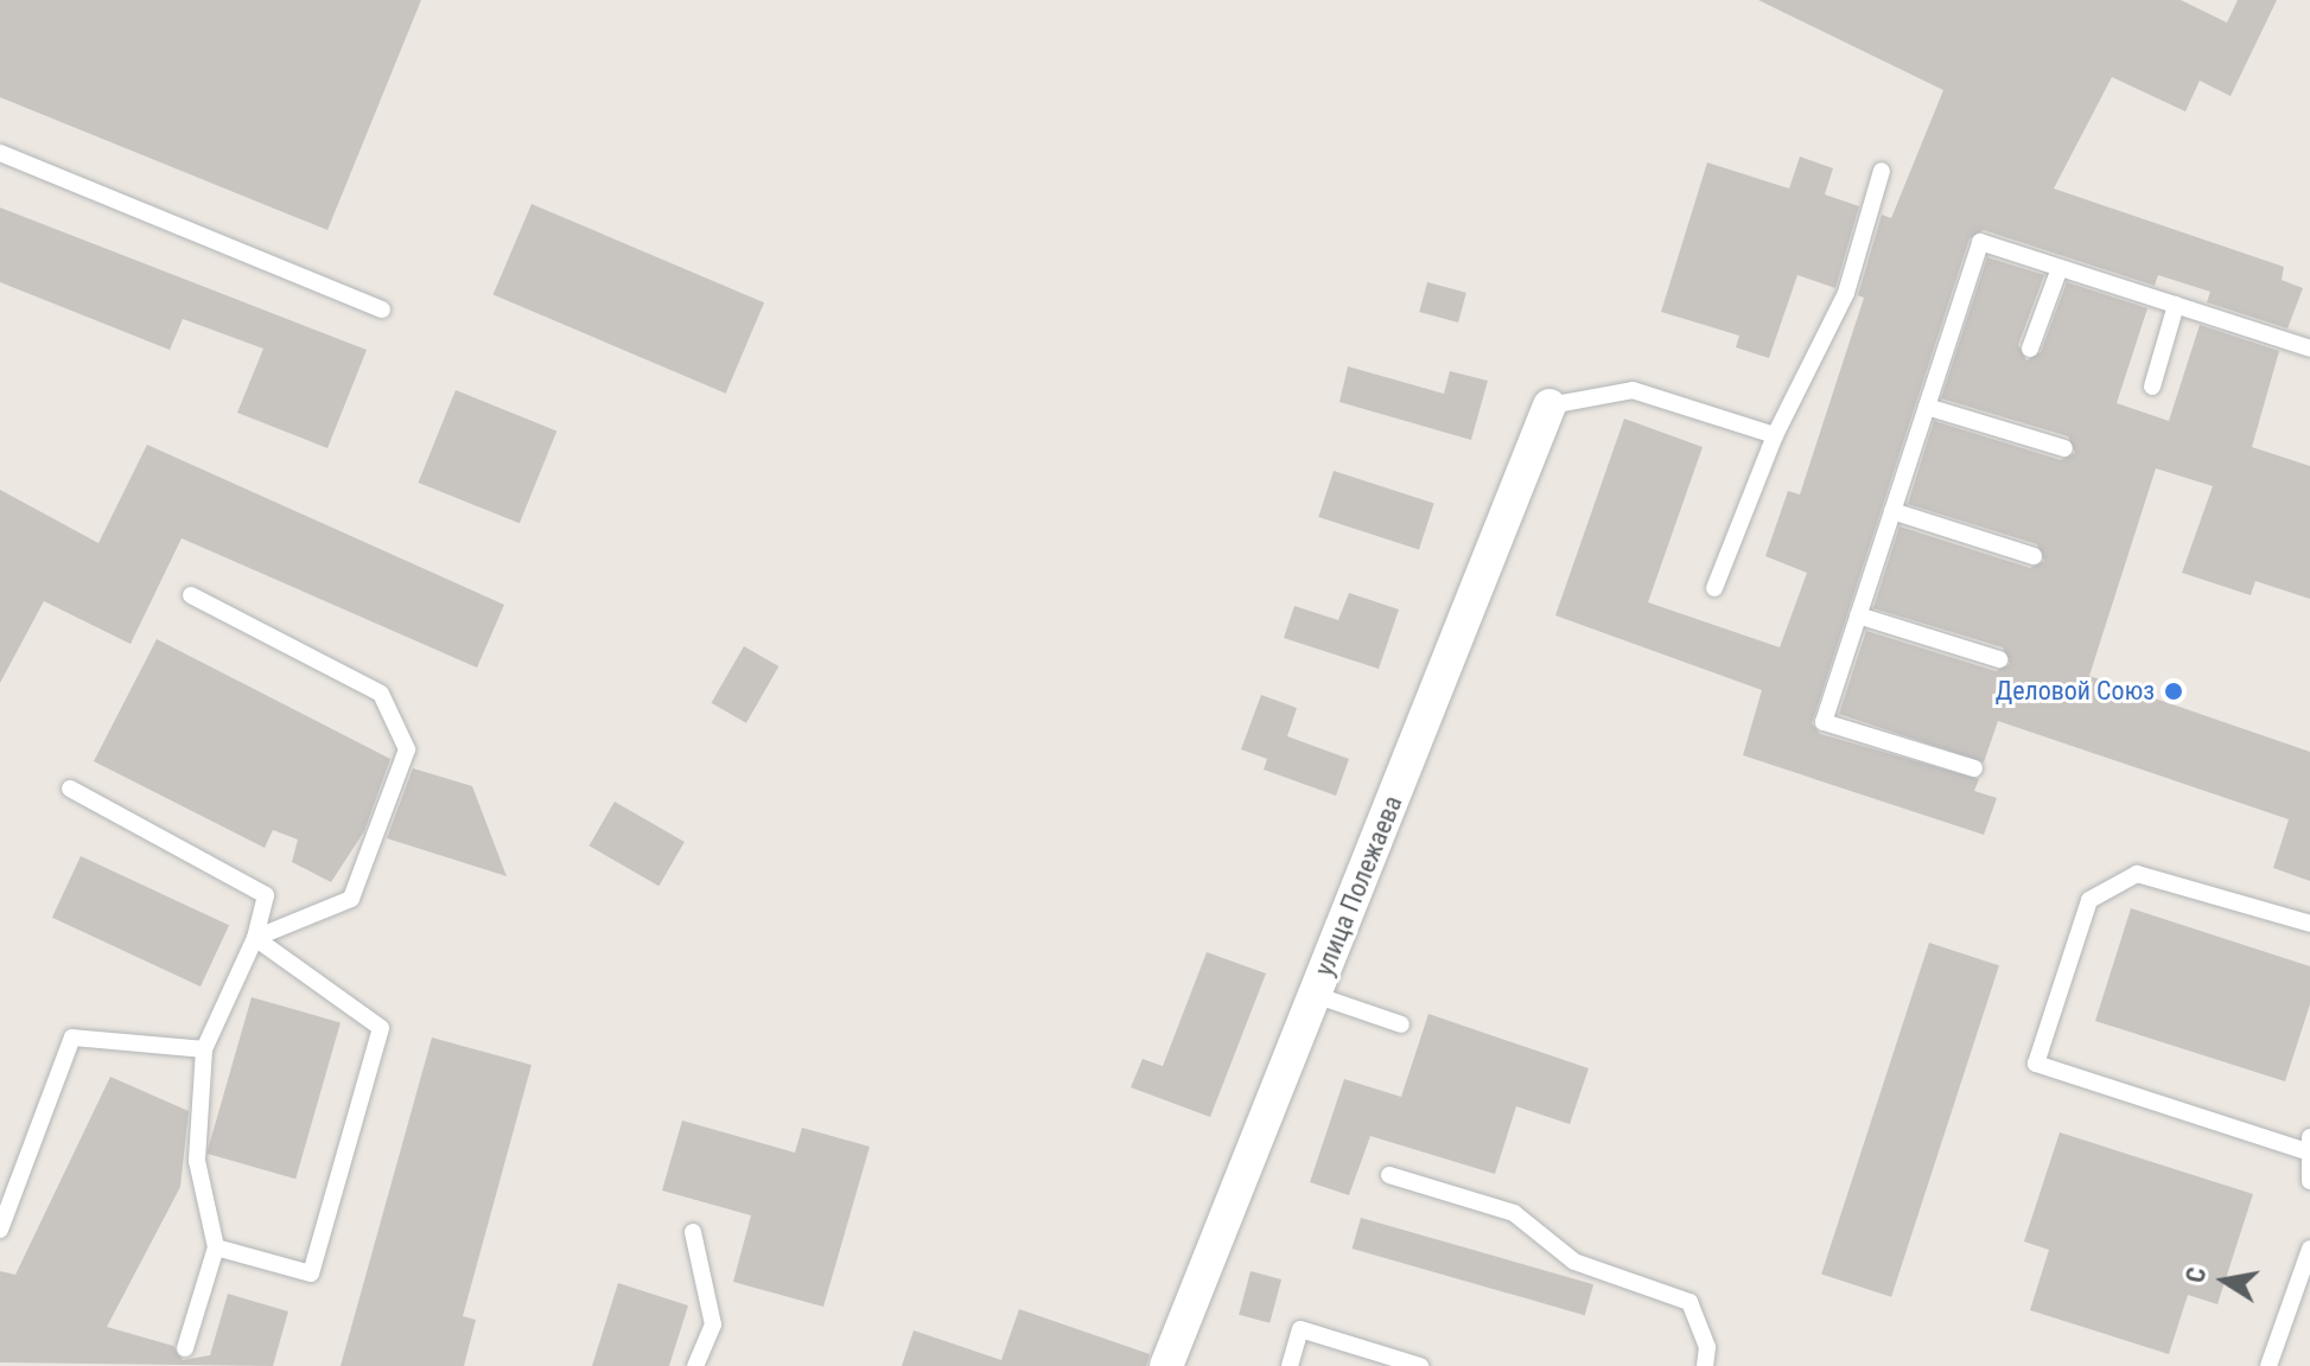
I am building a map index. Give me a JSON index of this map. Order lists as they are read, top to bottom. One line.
{"streets":{"street":["улица Полежаева"]},"places":["Деловой Союз"],"north":"left"}
